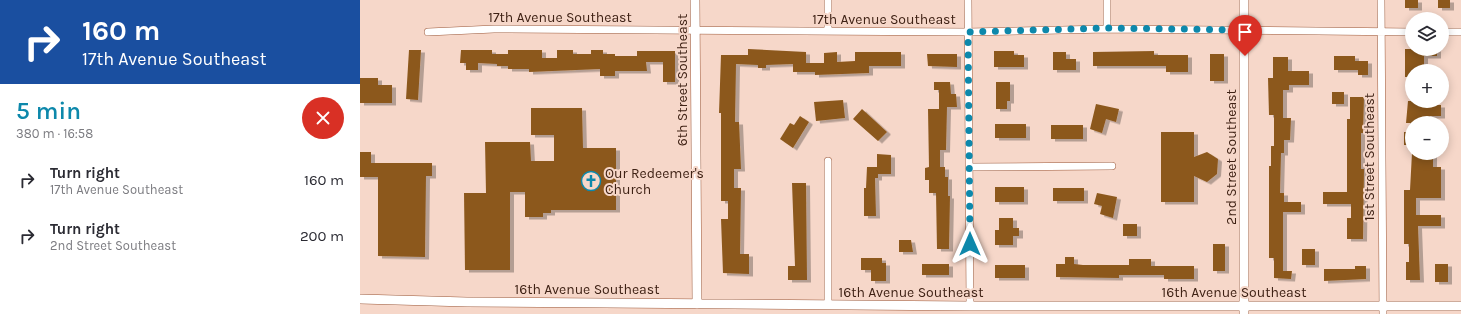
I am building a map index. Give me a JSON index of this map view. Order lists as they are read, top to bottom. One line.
{"streets":{"street":["17th Avenue Southeast","6th Street Southeast","2nd Street Southeast","1st Street Southeast","16th Avenue Southeast"]},"crossings":[["17th Avenue Southeast","6th Street Southeast"],["17th Avenue Southeast","2nd Street Southeast"],["17th Avenue Southeast","1st Street Southeast"],["6th Street Southeast","16th Avenue Southeast"],["2nd Street Southeast","16th Avenue Southeast"],["1st Street Southeast","16th Avenue Southeast"]],"places":{"church":["Our Redeemer's Church"]},"page":{"turn":["160 m","17th Avenue Southeast"],"map_buttons":["+","−"],"heading":["5 min","380 m · 16:58"],"list":[{"name":"Turn right","note":"17th Avenue Southeast","value":"160 m"},{"name":"Turn right","note":"2nd Street Southeast","value":"200 m"}]}}
